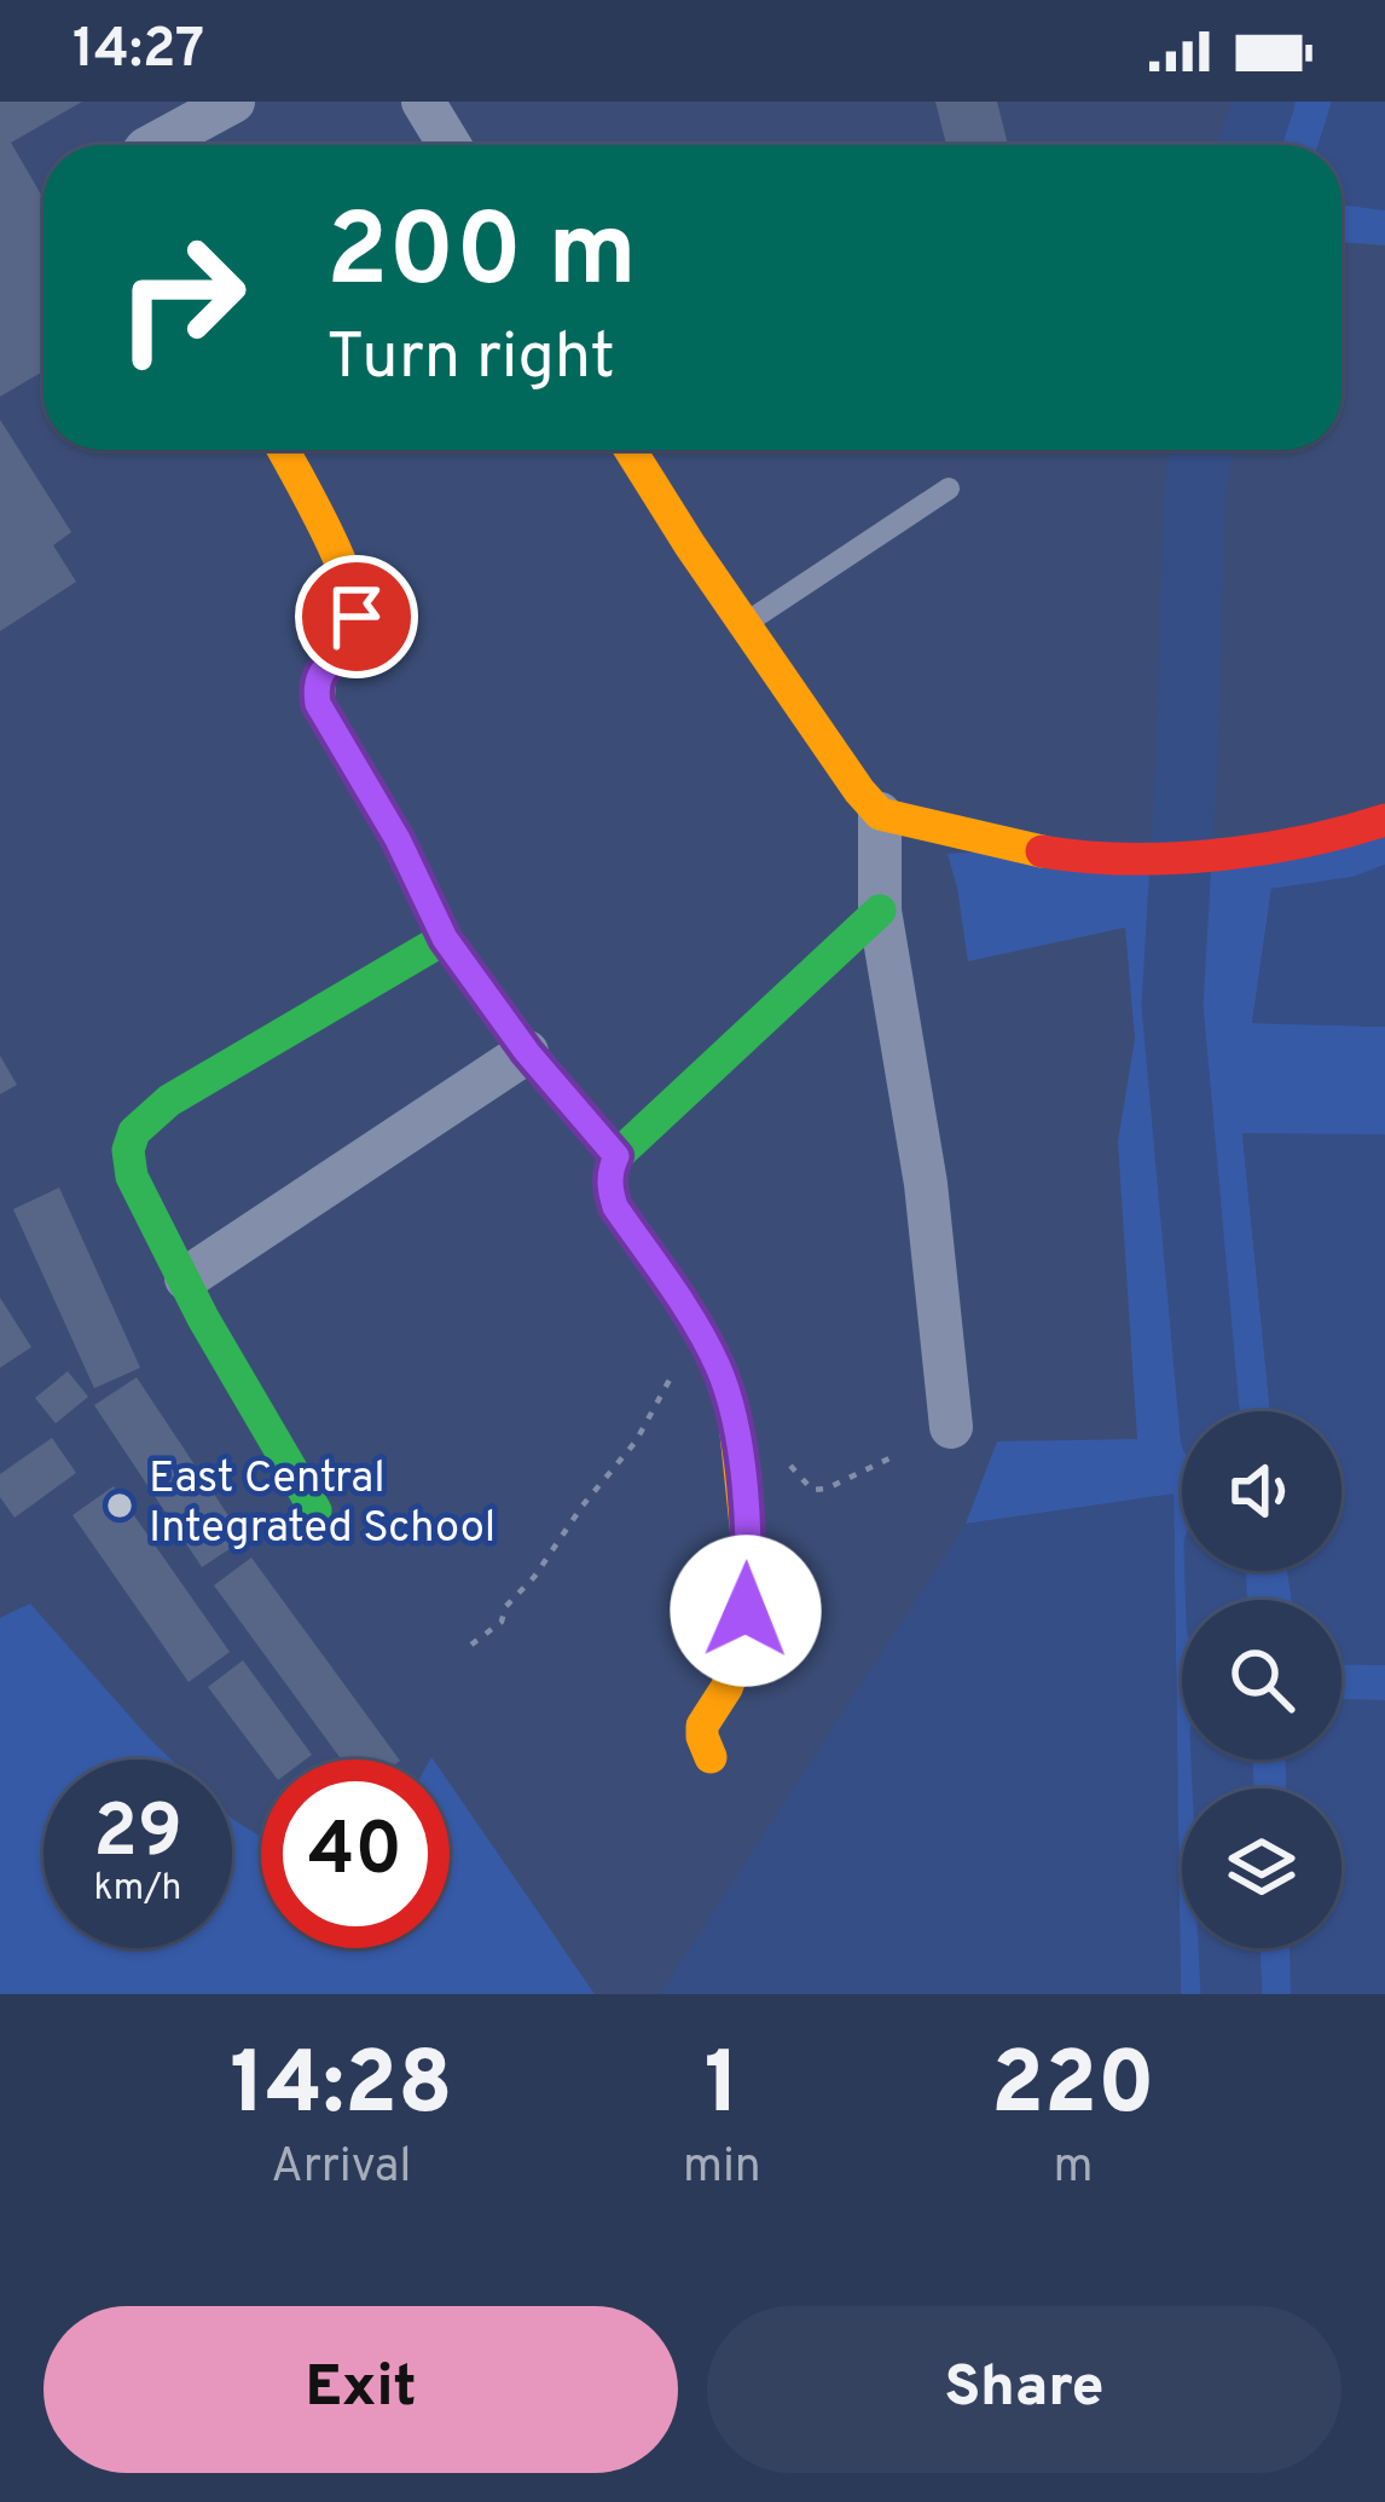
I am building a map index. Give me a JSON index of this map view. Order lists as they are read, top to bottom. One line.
{"places":["East Central Integrated School"],"page":{"status":"14:27","turn":["200 m","Turn right"],"speed":"29 km/h","limit":"40","eta":["14:28","Arrival","1","min","220","m"],"buttons":["Exit","Share"]}}
